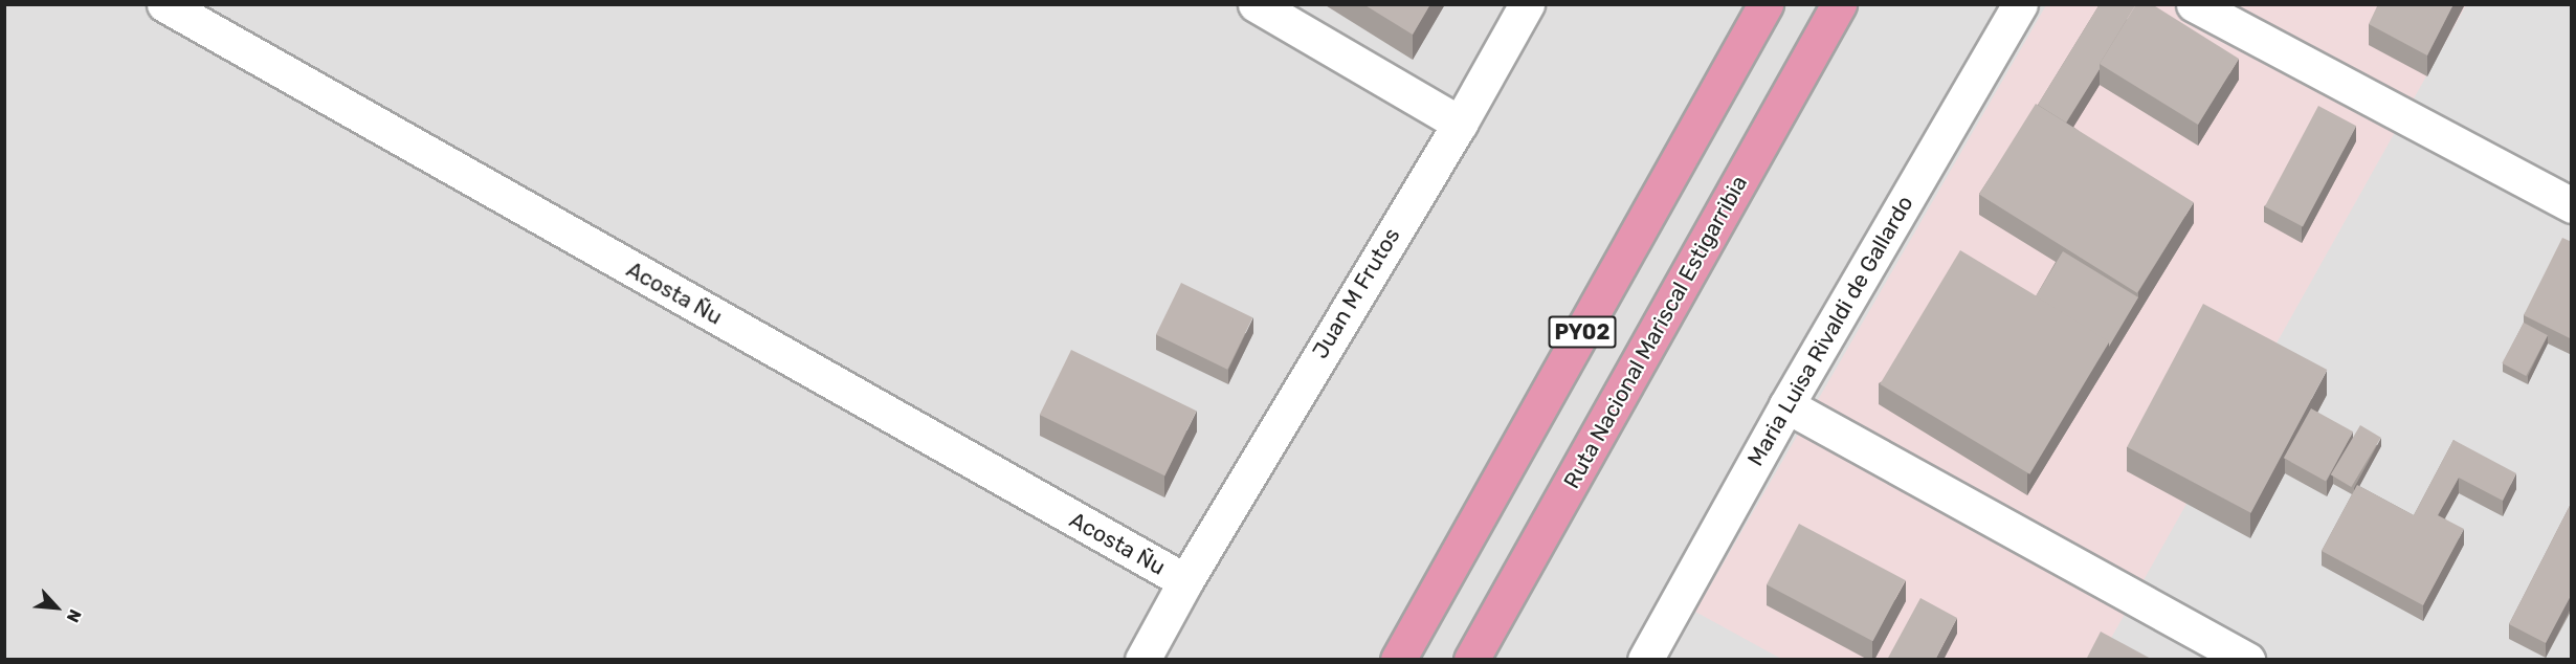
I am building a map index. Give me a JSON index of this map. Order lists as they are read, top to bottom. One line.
{"streets":{"highway":["PY02","Ruta Nacional Mariscal Estigarribia"],"street":["Acosta Ñu","Juan M Frutos","Maria Luisa Rivaldi de Gallardo"]},"crossings":[["Acosta Ñu","Juan M Frutos"]],"north":"bottom right"}
